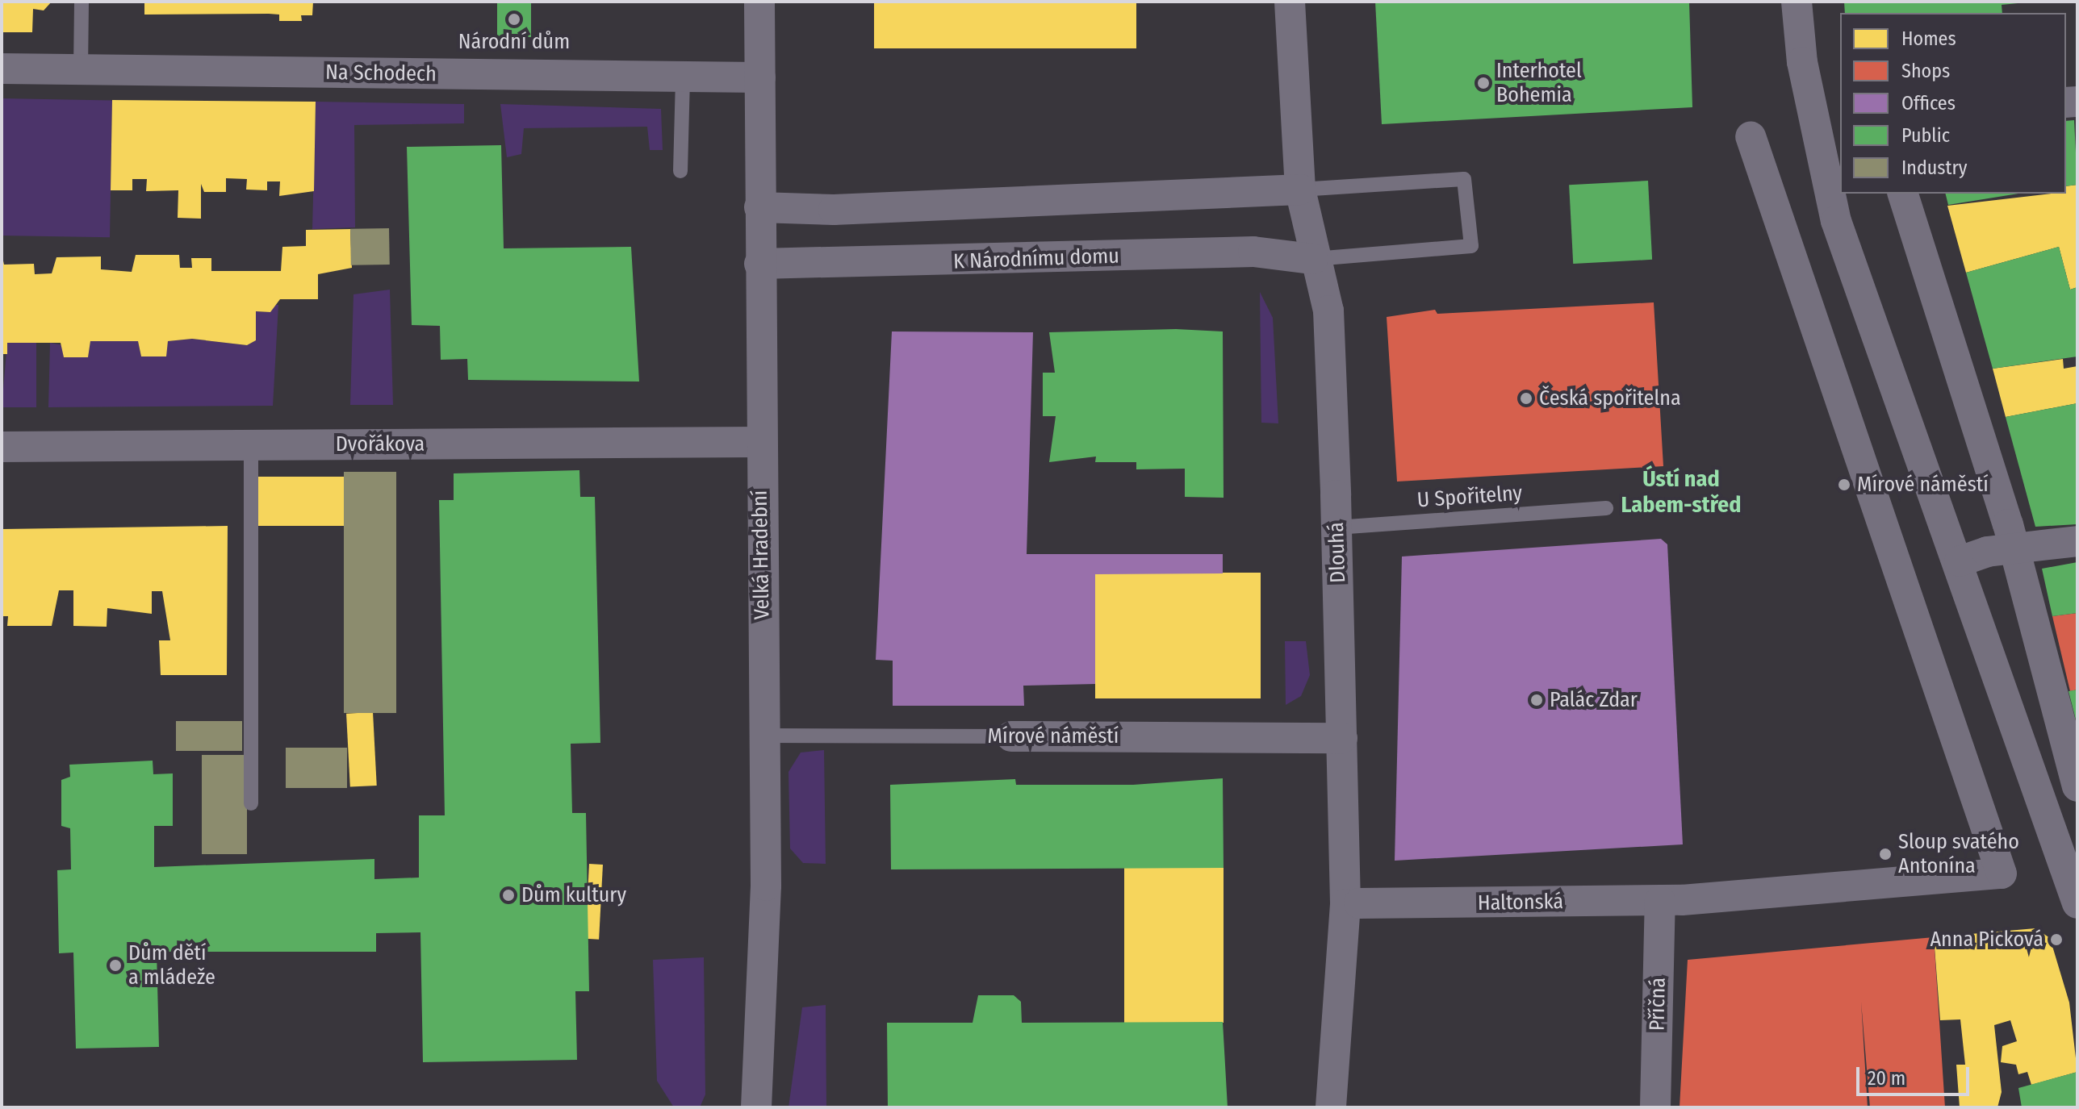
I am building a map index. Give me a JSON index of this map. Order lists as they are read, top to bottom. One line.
{"streets":{"street":["Na Schodech","K Národnímu domu","Dvořákova","Dlouhá","Velká Hradební","Mírové náměstí","Haltonská","Příčná"],"lane":["U Spořitelny"]},"crossings":[["Na Schodech","Velká Hradební"],["K Národnímu domu","Dlouhá"],["K Národnímu domu","Velká Hradební"],["Dvořákova","Velká Hradební"],["U Spořitelny","Dlouhá"],["Dlouhá","Mírové náměstí"],["Velká Hradební","Mírové náměstí"],["Haltonská","Příčná"]],"districts":["Ústí nad Labem-střed"],"places":["Národní dům","Interhotel Bohemia","Česká spořitelna","Mírové náměstí","Palác Zdar","Sloup svatého Antonína","Dům kultury","Anna Picková","Dům dětí a mládeže"],"legend":["Homes","Shops","Offices","Public","Industry"],"scale_bar":"20 m"}
